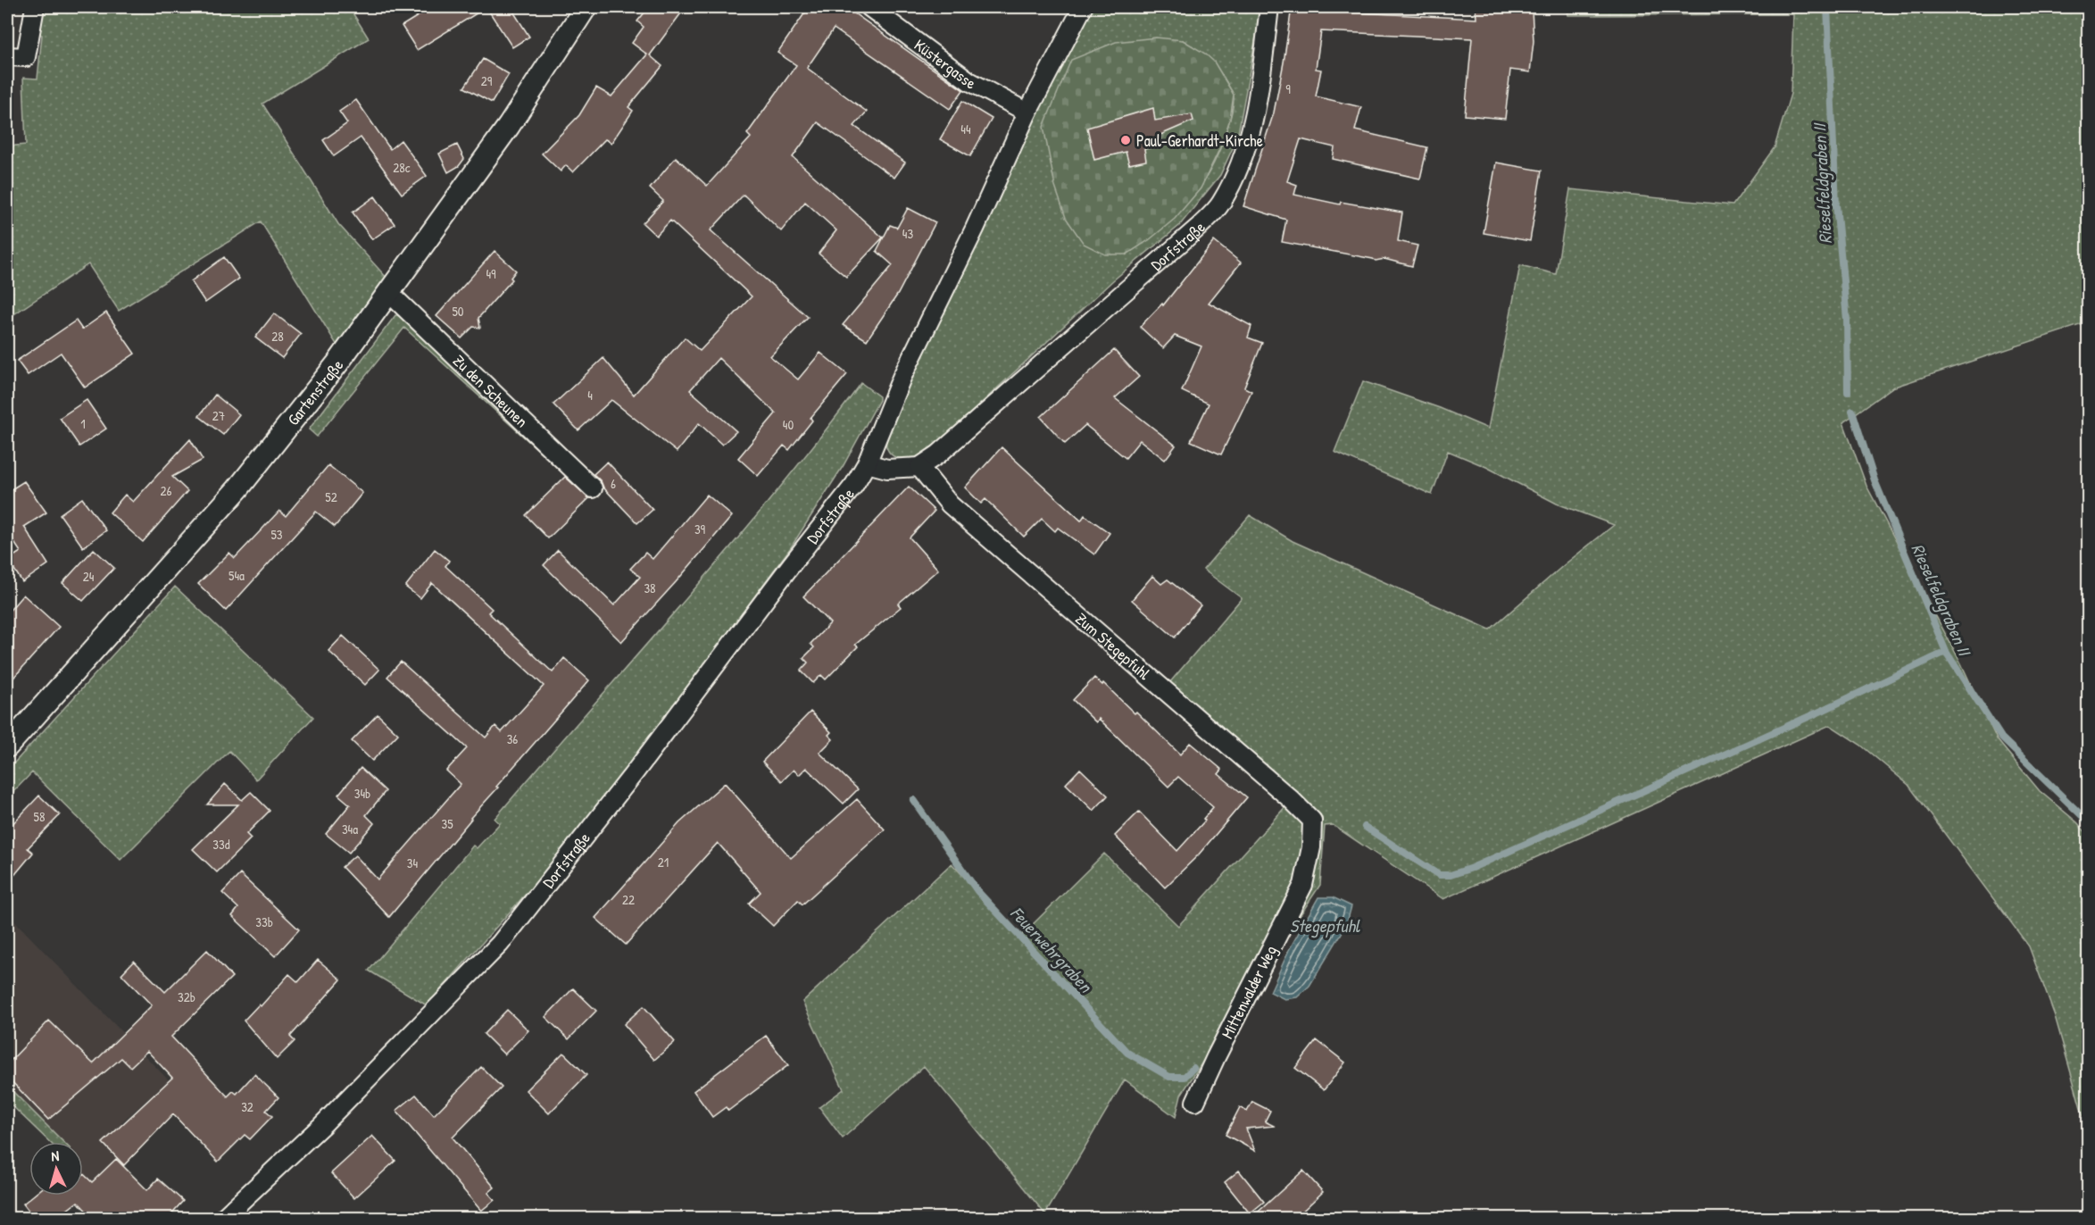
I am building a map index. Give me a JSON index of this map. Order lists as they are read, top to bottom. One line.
{"streets":{"street":["Küstergasse","Dorfstraße","Gartenstraße","Zu den Scheunen","Zum Stegepfuhl","Mittenwalder Weg"]},"crossings":[["Küstergasse","Dorfstraße"],["Dorfstraße","Zum Stegepfuhl"],["Gartenstraße","Zu den Scheunen"],["Zum Stegepfuhl","Mittenwalder Weg"]],"water":["Rieselfeldgraben II","Stegepfuhl","Feuerwehrgraben"],"places":["Paul-Gerhardt-Kirche"],"house_numbers":["29","9","44","28c","43","49","50","28","4","27","1","40","6","26","52","39","53","54a","24","38","36","34b","58","35","34a","33d","21","34","22","33b","32b","32"],"north":"top"}
